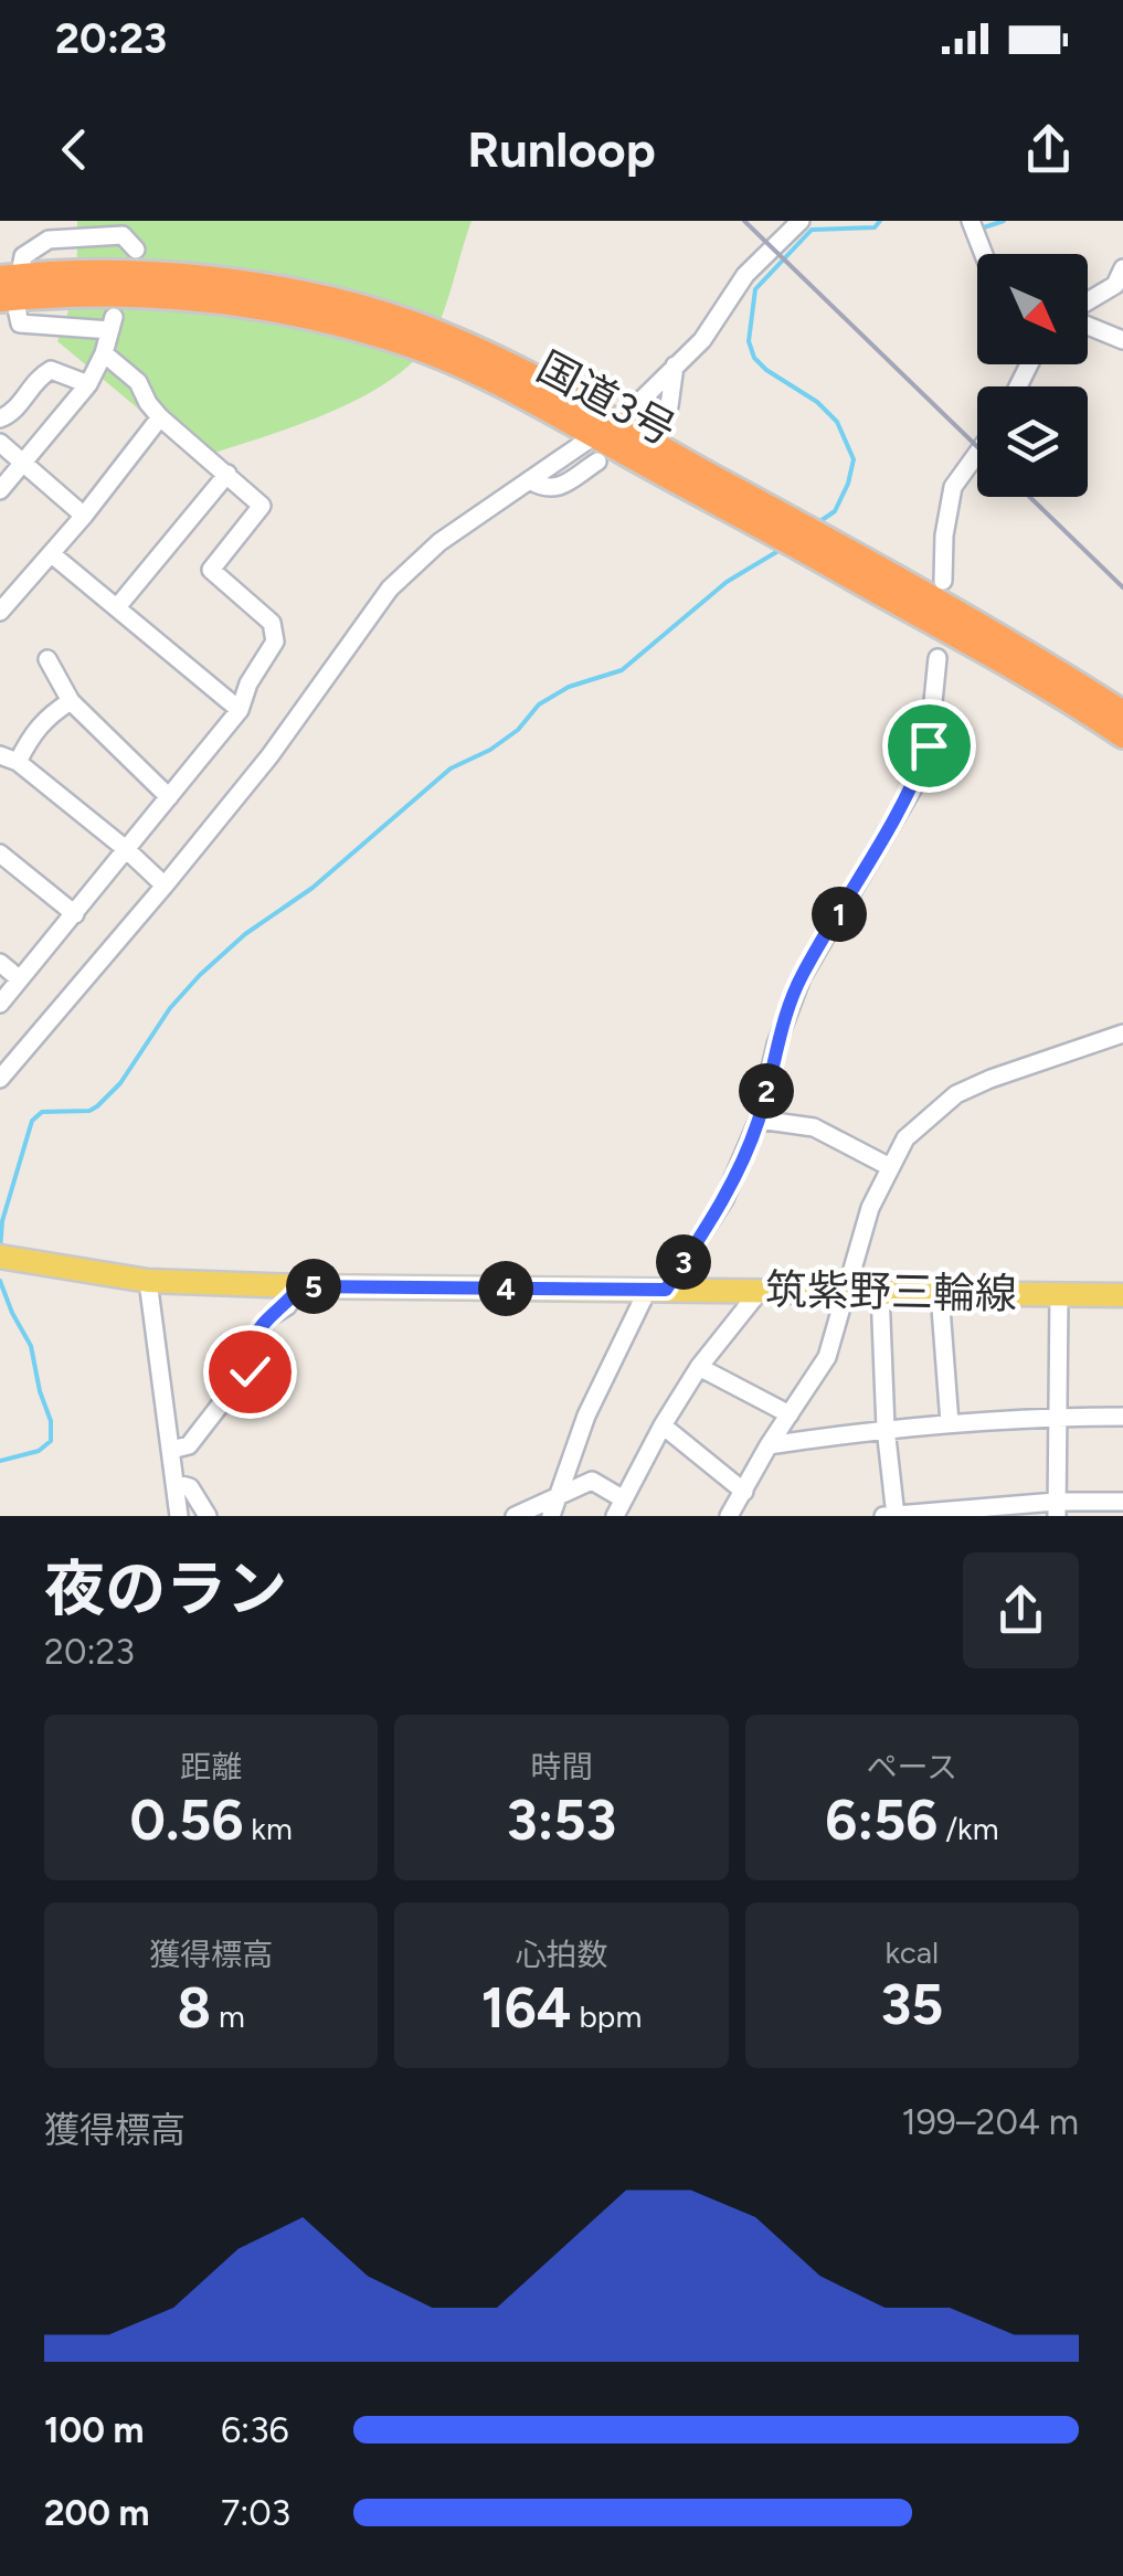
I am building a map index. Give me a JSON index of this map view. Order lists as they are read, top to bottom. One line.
{"streets":{"highway":["国道3号"],"main road":["筑紫野三輪線"]},"north":"bottom right","page":{"status":"20:23","header":"Runloop","pins":["1","2","3","5","4"],"heading":["夜のラン","20:23"],"stats":[["距離","0.56 km"],["時間","3:53"],["ペース","6:56 /km"],["獲得標高","8 m"],["心拍数","164 bpm"],["kcal","35"]],"chart":["獲得標高","199–204 m"],"list":[{"name":"100 m","note":"6:36"},{"name":"200 m","note":"7:03"}]}}
